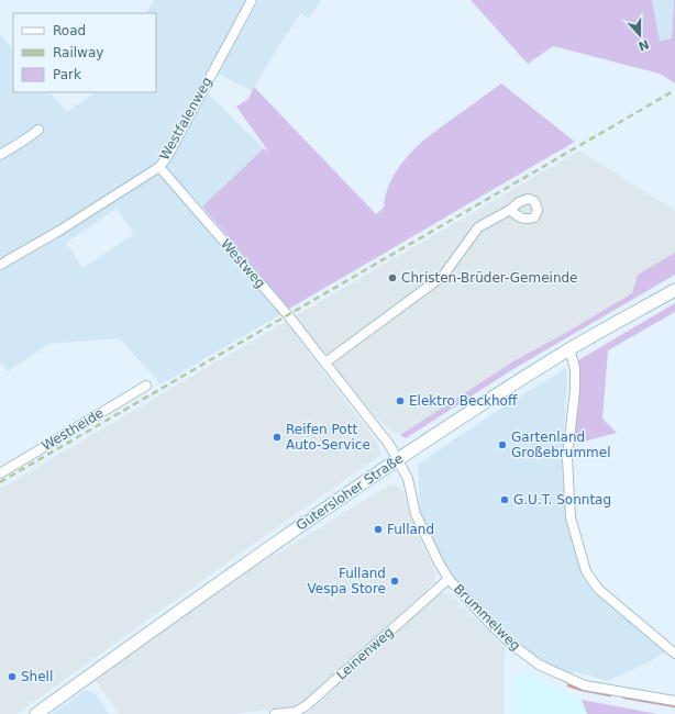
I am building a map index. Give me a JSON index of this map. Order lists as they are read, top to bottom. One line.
{"streets":{"main road":["Gütersloher Straße"],"street":["Westfalenweg","Westweg","Westheide","Brummelweg","Leinenweg"]},"crossings":[["Westfalenweg","Westweg"],["Westweg","Gütersloher Straße"],["Westweg","Brummelweg"],["Gütersloher Straße","Brummelweg"],["Brummelweg","Leinenweg"]],"places":["Christen-Brüder-Gemeinde","Elektro Beckhoff","Reifen Pott Auto-Service","Gartenland Großebrummel","G.U.T. Sonntag","Fulland","Fulland Vespa Store","Shell"],"legend":["Road","Railway","Park"],"north":"bottom"}
